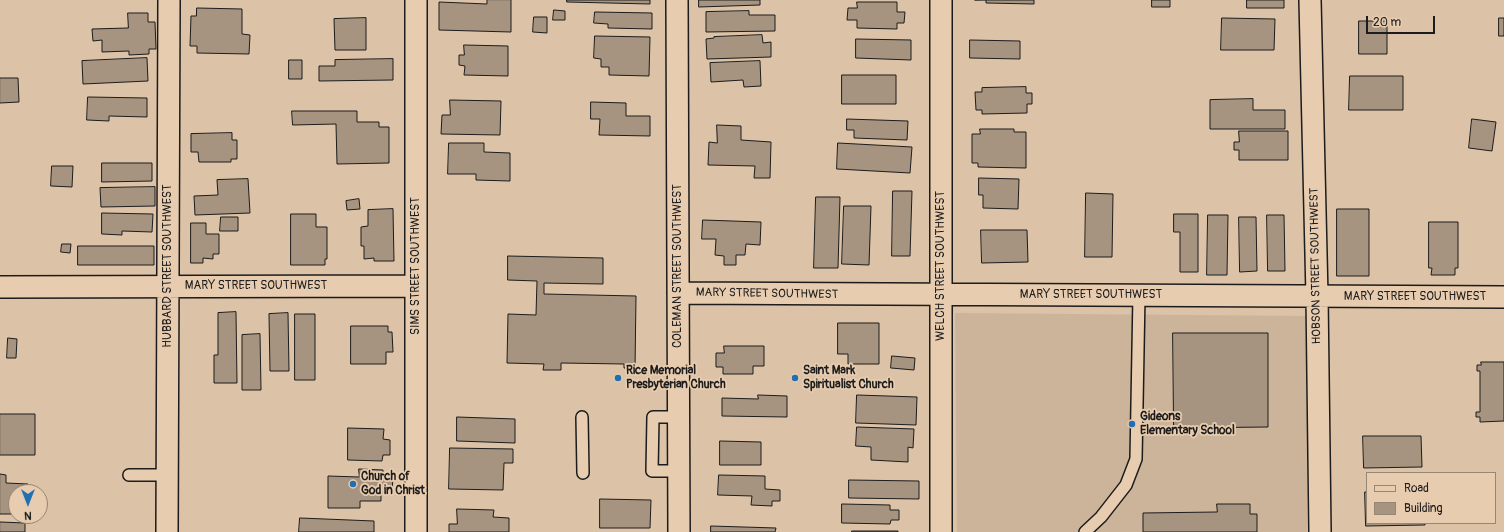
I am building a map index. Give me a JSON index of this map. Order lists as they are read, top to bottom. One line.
{"streets":{"street":["HUBBARD STREET SOUTHWEST","SIMS STREET SOUTHWEST","COLEMAN STREET SOUTHWEST","WELCH STREET SOUTHWEST","HOBSON STREET SOUTHWEST","MARY STREET SOUTHWEST"]},"crossings":[["HUBBARD STREET SOUTHWEST","MARY STREET SOUTHWEST"],["SIMS STREET SOUTHWEST","MARY STREET SOUTHWEST"],["COLEMAN STREET SOUTHWEST","MARY STREET SOUTHWEST"],["WELCH STREET SOUTHWEST","MARY STREET SOUTHWEST"],["HOBSON STREET SOUTHWEST","MARY STREET SOUTHWEST"]],"places":["Rice Memorial Presbyterian Church","Saint Mark Spiritualist Church","Gideons Elementary School","Church of God in Christ"],"legend":["Road","Building"],"scale_bar":"20 m","north":"bottom"}
